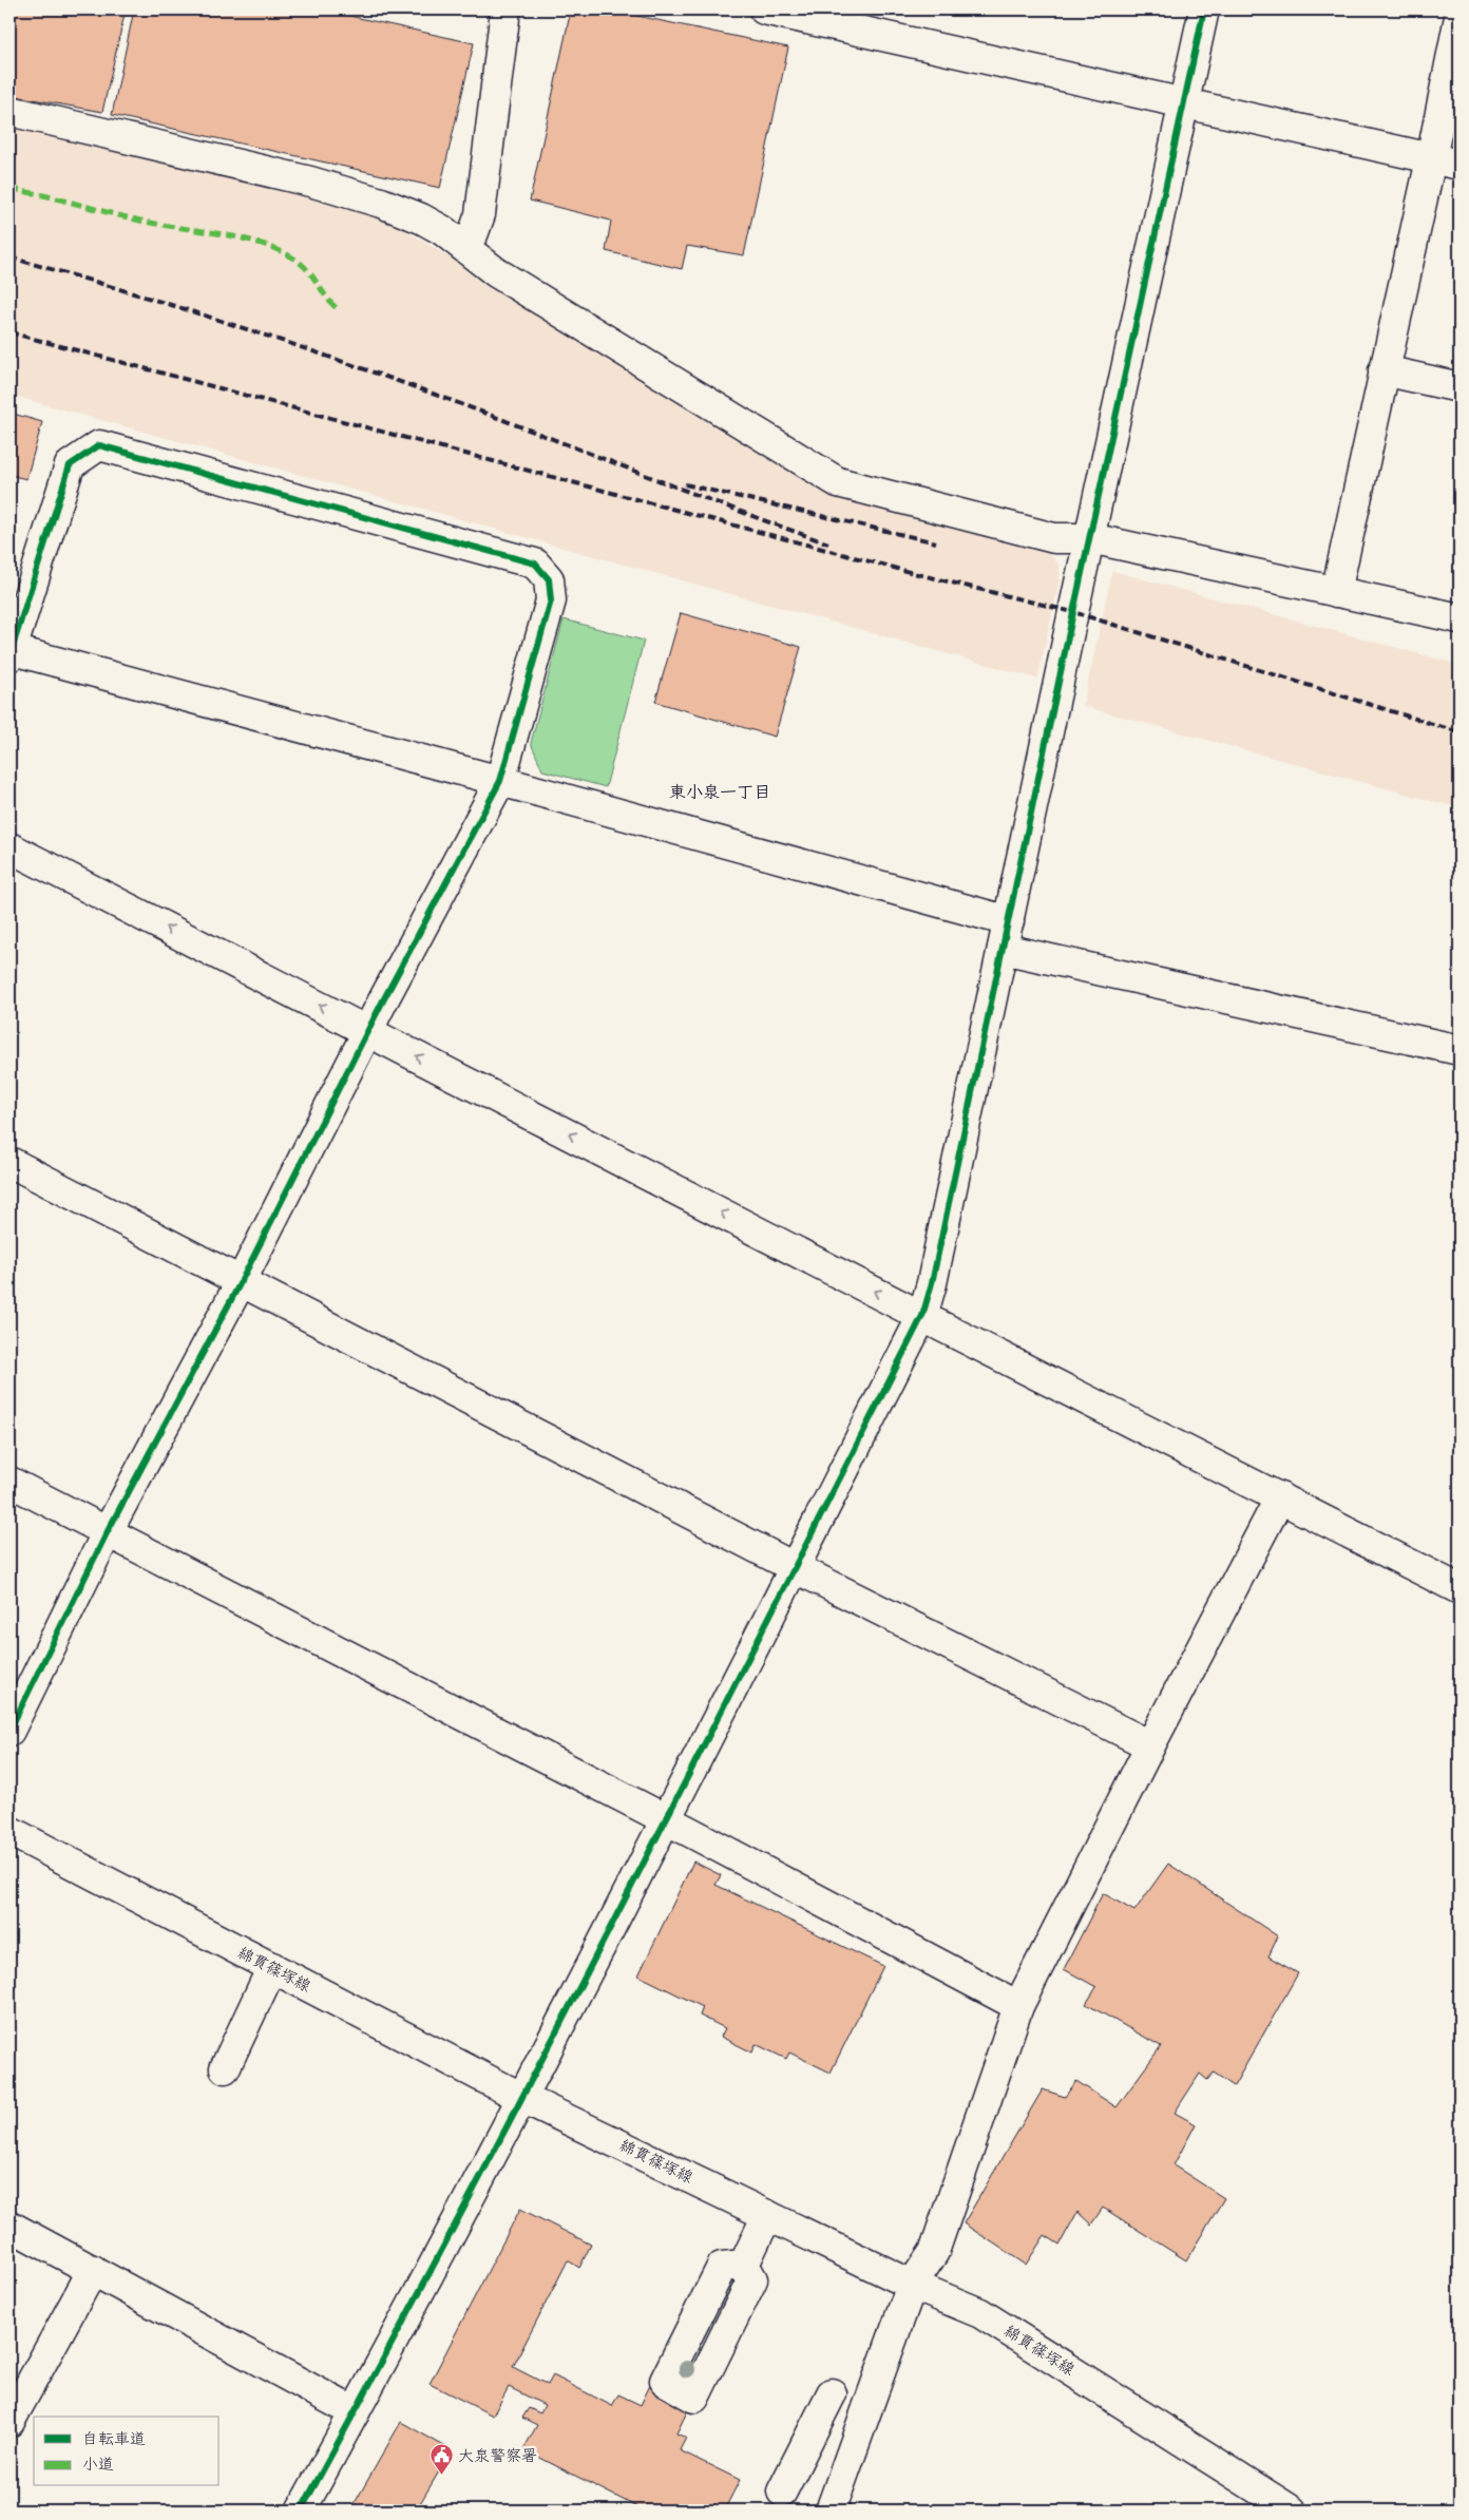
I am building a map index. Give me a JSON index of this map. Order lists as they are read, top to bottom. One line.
{"streets":{"street":["綿貫篠塚線"]},"districts":["東小泉一丁目"],"places":{"public building":["大泉警察署"]},"legend":["自転車道","小道"]}
